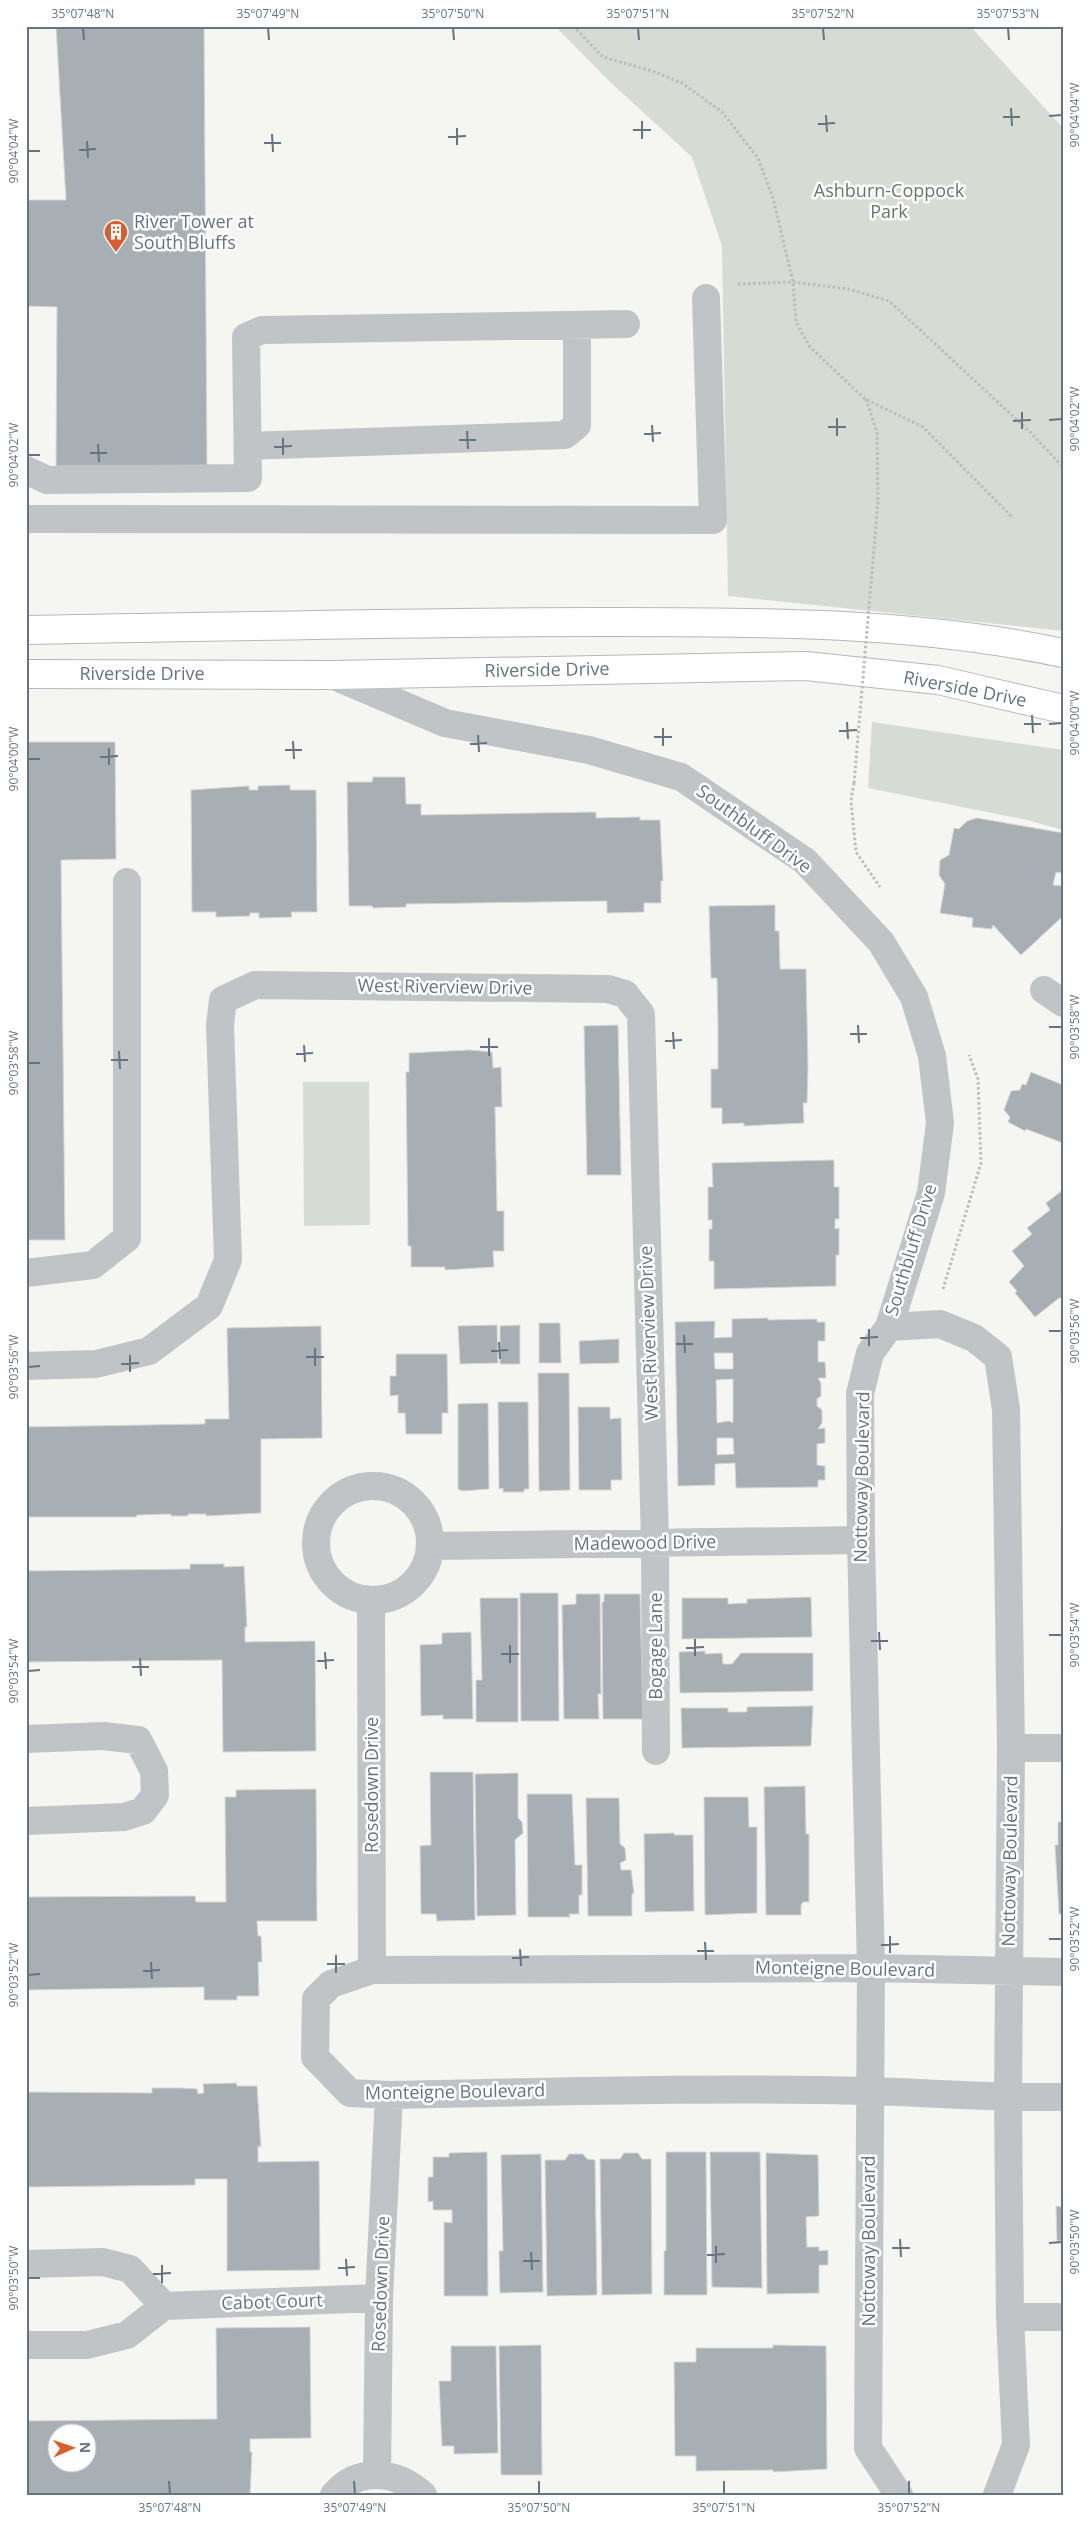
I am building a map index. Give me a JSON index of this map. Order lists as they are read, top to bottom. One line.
{"streets":{"main road":["Riverside Drive"],"street":["Southbluff Drive","West Riverview Drive","Nottoway Boulevard","Madewood Drive","Bogage Lane","Rosedown Drive","Monteigne Boulevard","Cabot Court"]},"crossings":[["Riverside Drive","Southbluff Drive"],["Southbluff Drive","Nottoway Boulevard"],["West Riverview Drive","Madewood Drive"],["West Riverview Drive","Bogage Lane"],["Nottoway Boulevard","Madewood Drive"],["Nottoway Boulevard","Monteigne Boulevard"],["Madewood Drive","Bogage Lane"],["Madewood Drive","Rosedown Drive"],["Rosedown Drive","Monteigne Boulevard"],["Rosedown Drive","Cabot Court"]],"parks":["Ashburn-Coppock Park"],"places":{"building":["River Tower at South Bluffs"]},"north":"right","coordinates":["35°07'48\"N","35°07'49\"N","35°07'50\"N","35°07'51\"N","35°07'52\"N","35°07'53\"N","90°04'04\"W","90°04'02\"W","90°04'00\"W","90°03'58\"W","90°03'56\"W","90°03'54\"W","90°03'52\"W","90°03'50\"W"]}
